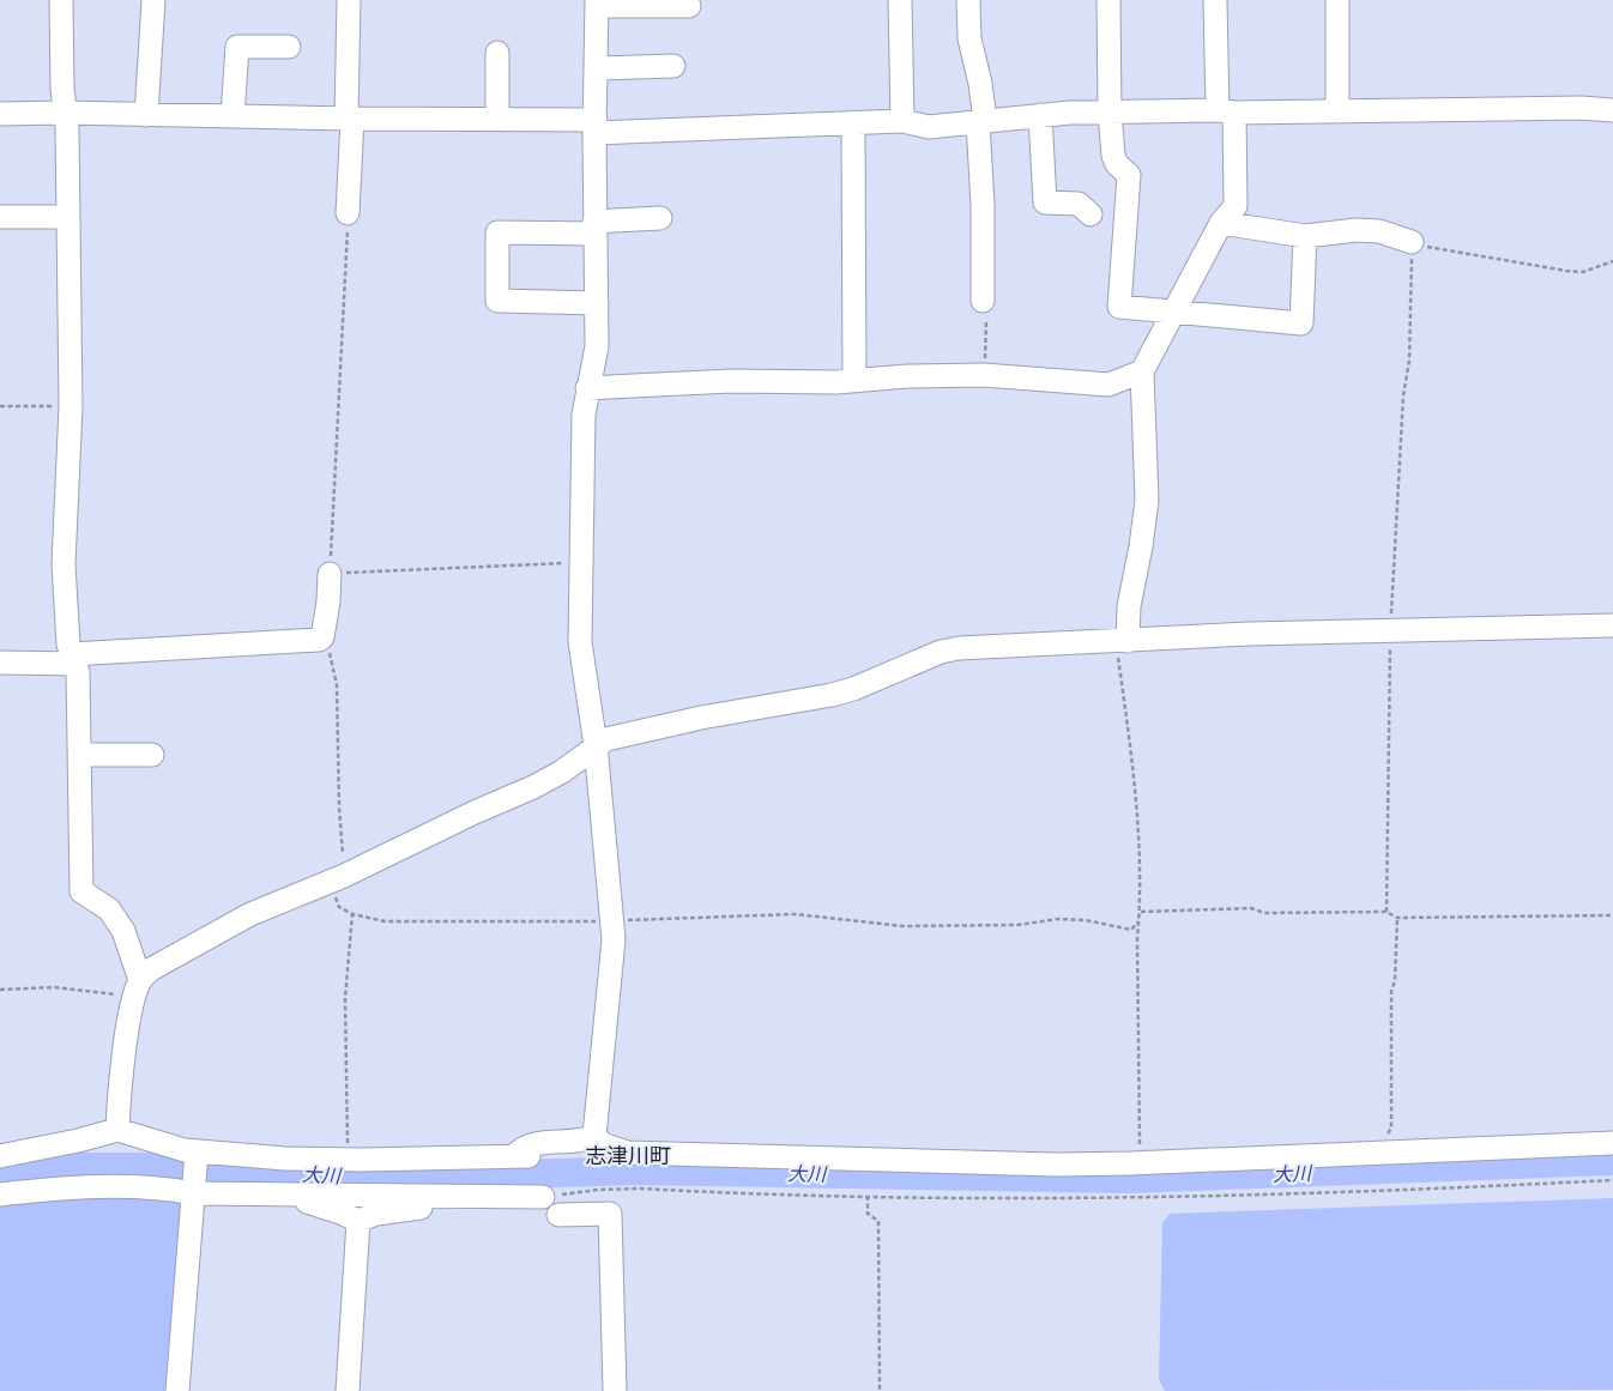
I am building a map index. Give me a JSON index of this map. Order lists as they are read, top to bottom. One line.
{"districts":["志津川町"],"water":["大川"]}
